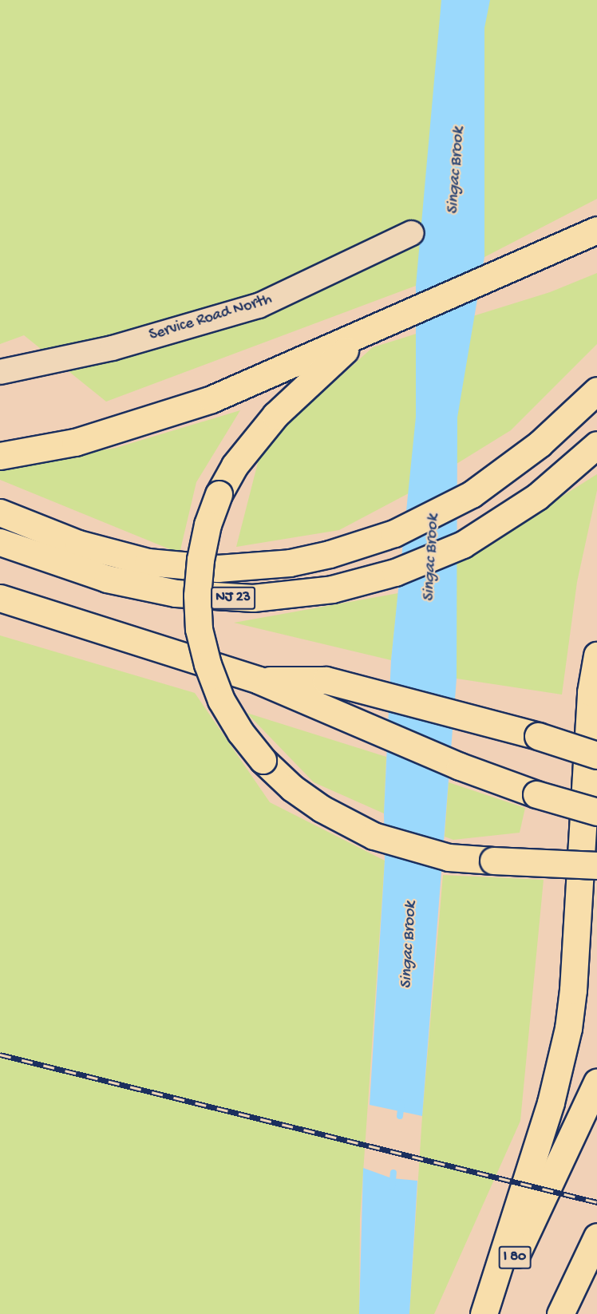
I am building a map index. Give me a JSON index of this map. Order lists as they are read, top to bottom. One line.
{"streets":{"main road":["NJ 23","I 80"],"lane":["Service Road North"]},"water":["Singac Brook"]}
